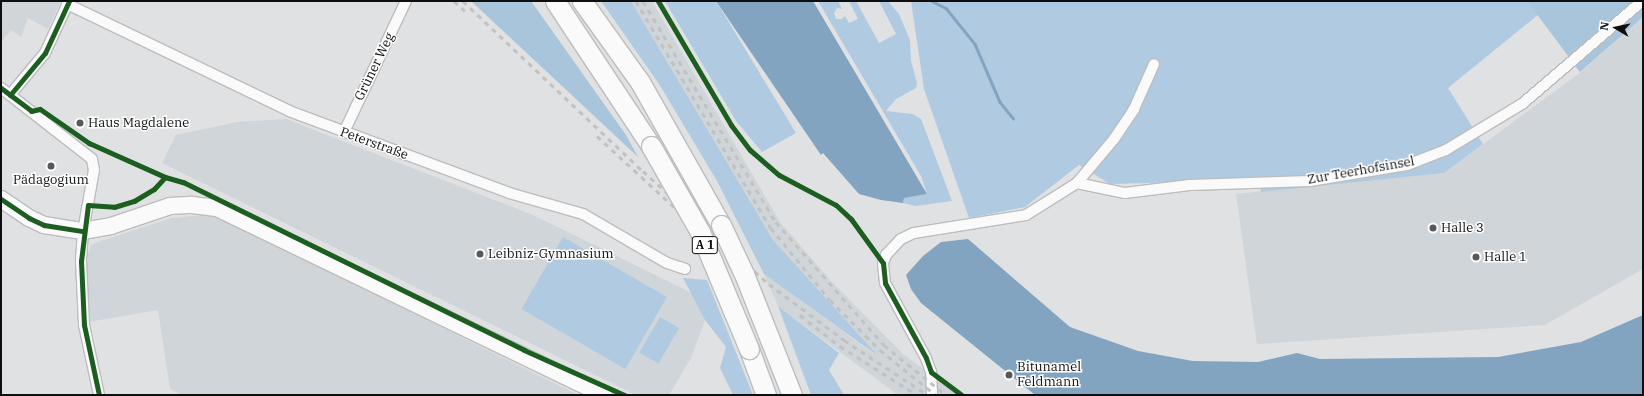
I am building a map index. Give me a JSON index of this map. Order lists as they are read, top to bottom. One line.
{"streets":{"highway":["A 1"],"street":["Grüner Weg","Peterstraße","Zur Teerhofsinsel"]},"crossings":[["Grüner Weg","Peterstraße"]],"places":["Haus Magdalene","Pädagogium","Halle 3","Leibniz-Gymnasium","Halle 1","Bitunamel Feldmann"],"north":"left"}
